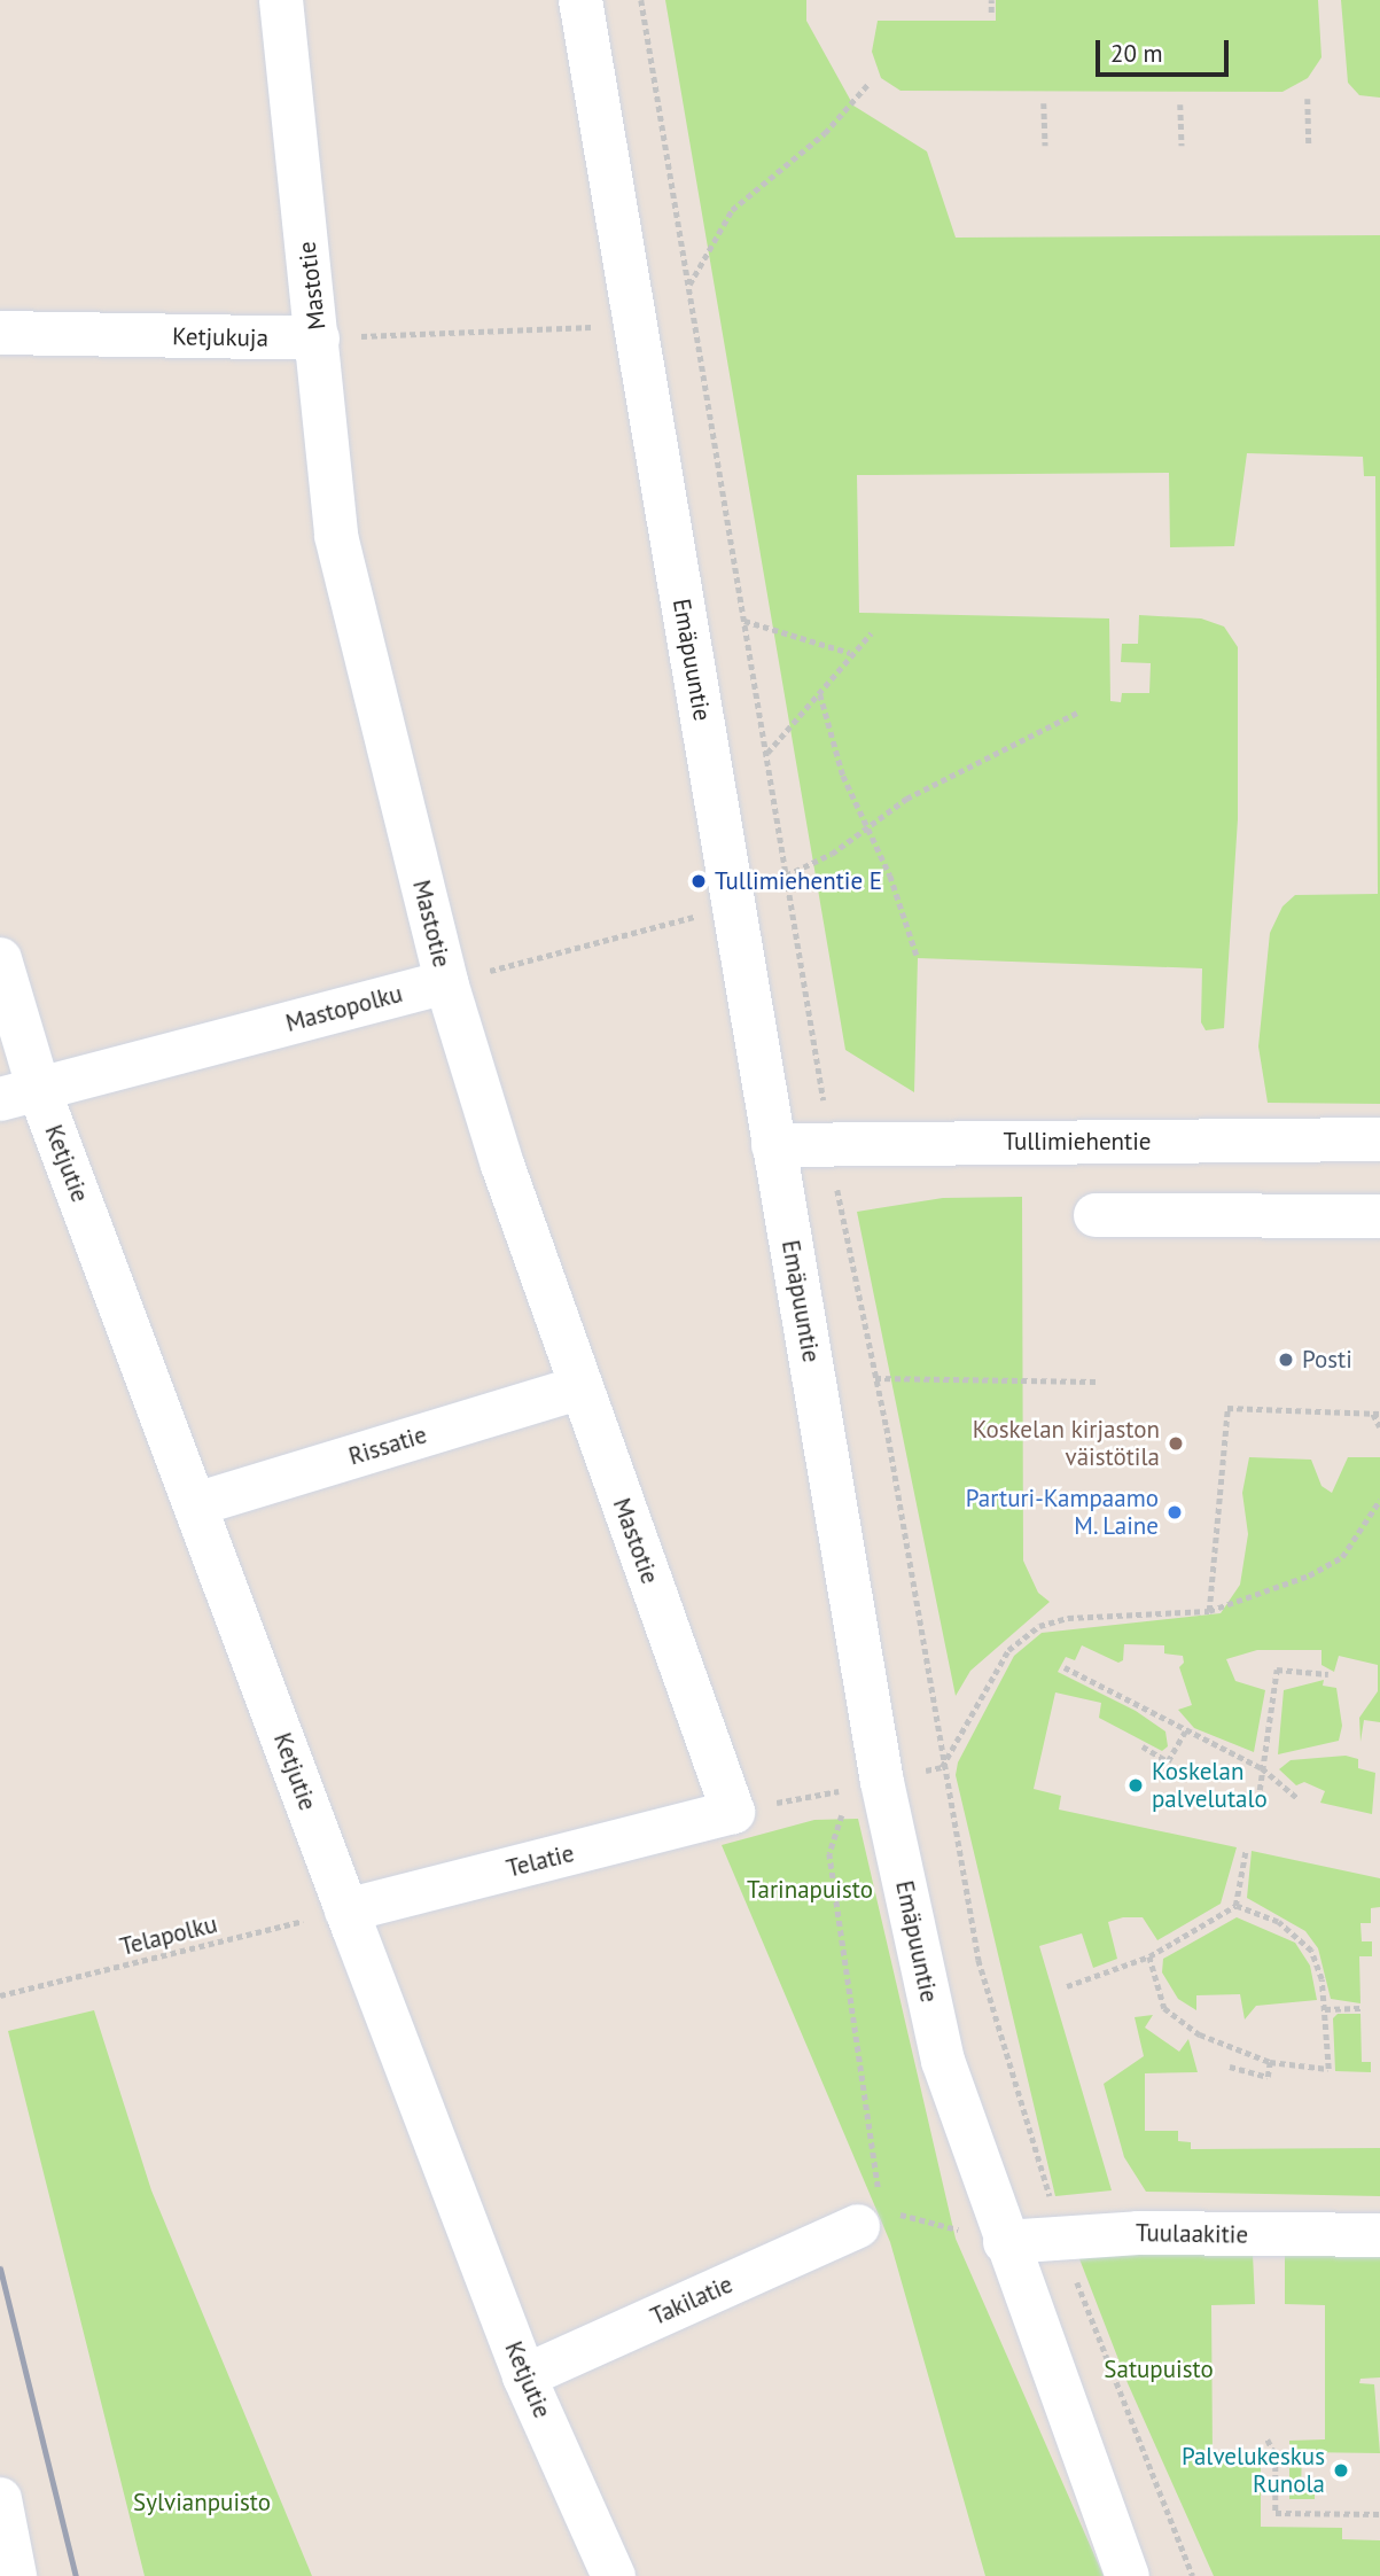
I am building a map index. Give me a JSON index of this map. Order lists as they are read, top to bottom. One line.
{"streets":{"street":["Mastotie","Ketjukuja","Emäpuuntie","Mastopolku","Tullimiehentie","Ketjutie","Rissatie","Telatie","Tuulaakitie","Takilatie"],"path":["Telapolku"]},"crossings":[["Mastotie","Ketjukuja"],["Mastotie","Mastopolku"],["Mastotie","Rissatie"],["Mastotie","Telatie"],["Emäpuuntie","Tullimiehentie"],["Emäpuuntie","Tuulaakitie"],["Mastopolku","Ketjutie"],["Ketjutie","Rissatie"],["Ketjutie","Telatie"],["Ketjutie","Telapolku"],["Ketjutie","Takilatie"],["Telatie","Telapolku"]],"parks":["Tarinapuisto","Satupuisto","Sylvianpuisto"],"places":["Tullimiehentie E","Posti","Koskelan kirjaston väistötila","Parturi-Kampaamo M. Laine","Koskelan palvelutalo","Palvelukeskus Runola"],"scale_bar":"20 m"}
